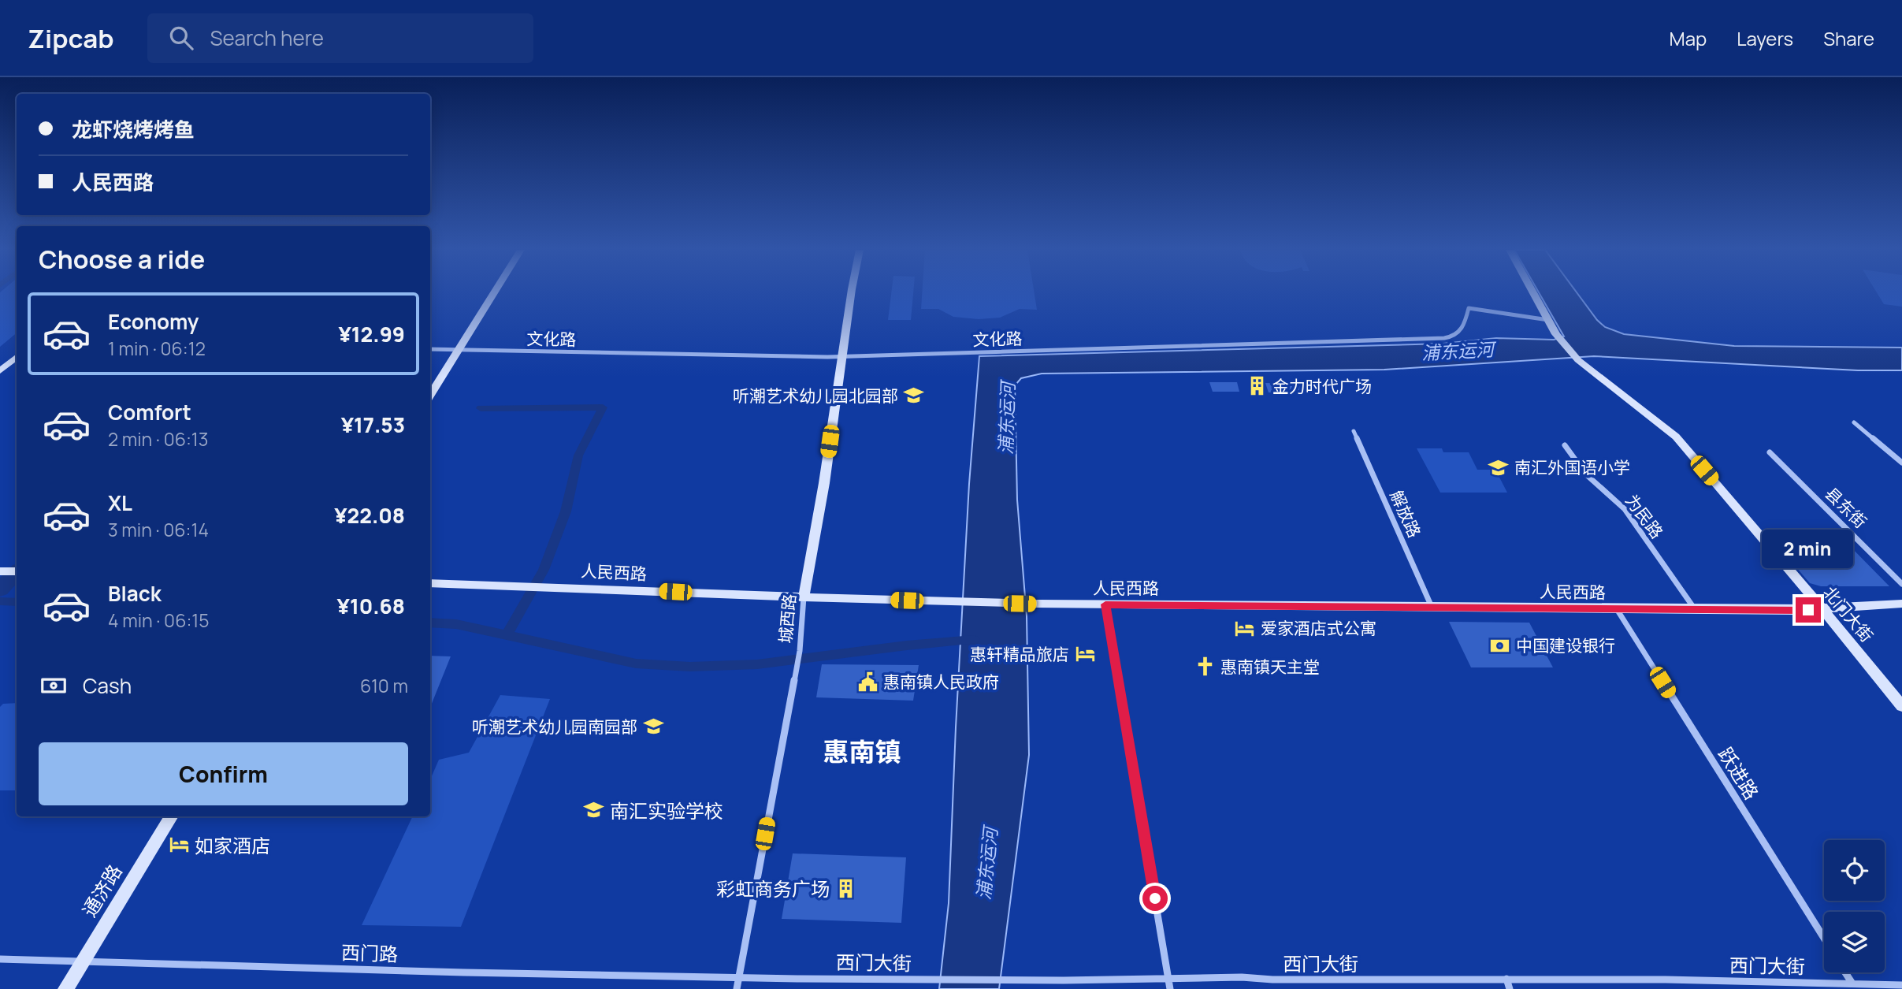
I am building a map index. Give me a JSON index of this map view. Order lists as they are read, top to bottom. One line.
{"streets":{"street":["文化路","县东街","解放路","为民路","人民西路","北门大街","城西路","跃进路","通济路","西门路","西门大街"]},"crossings":[["文化路","北门大街"],["文化路","城西路"],["解放路","人民西路"],["为民路","人民西路"],["人民西路","北门大街"],["人民西路","城西路"],["人民西路","跃进路"],["城西路","西门路"],["城西路","西门大街"],["通济路","西门路"],["西门路","西门大街"]],"districts":["惠南镇"],"water":["浦东运河"],"places":{"building":["金力时代广场","彩虹商务广场"],"school or university":["听潮艺术幼儿园北园部","南汇外国语小学","听潮艺术幼儿园南园部","南汇实验学校"],"hotel":["爱家酒店式公寓","惠轩精品旅店","如家酒店"],"bank":["中国建设银行"],"church":["惠南镇天主堂"],"public building":["惠南镇人民政府"]},"page":{"header":"Zipcab","search":"Search here","nav":["Map","Layers","Share"],"banner":["龙虾烧烤烤鱼","人民西路"],"heading":"Choose a ride","list":[{"name":"Economy","note":"1 min · 06:12","value":"¥12.99"},{"name":"Comfort","note":"2 min · 06:13","value":"¥17.53"},{"name":"XL","note":"3 min · 06:14","value":"¥22.08"},{"name":"Black","note":"4 min · 06:15","value":"¥10.68"}],"bubble":"2 min","pay":["Cash","610 m"],"buttons":"Confirm"}}
